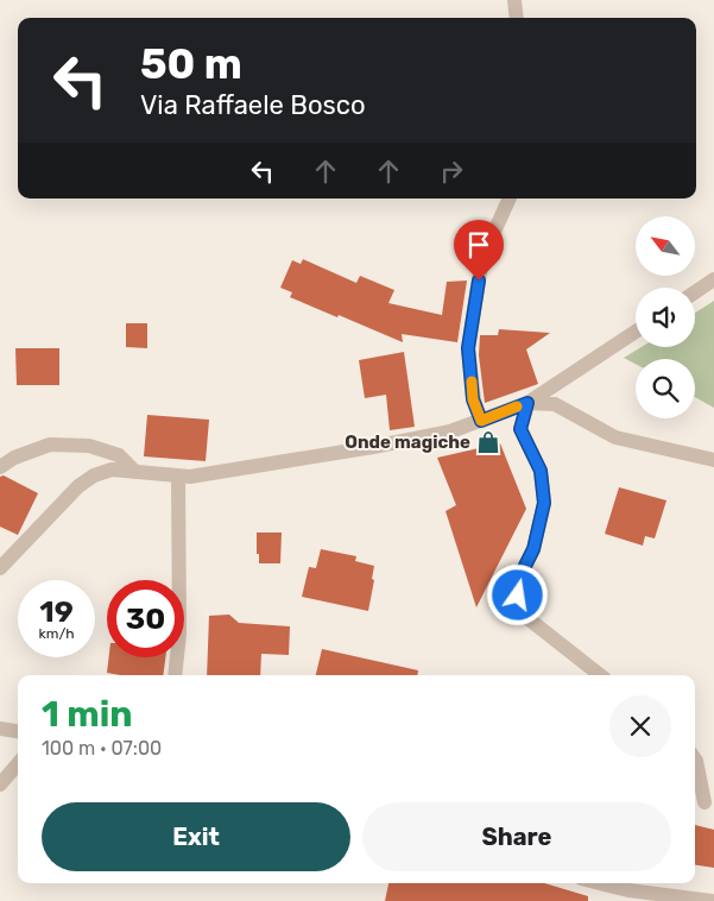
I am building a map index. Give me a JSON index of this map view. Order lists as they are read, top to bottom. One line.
{"places":{"shop":["Onde magiche"]},"north":"top left","page":{"turn":["50 m","Via Raffaele Bosco"],"speed":"19 km/h","limit":"30","heading":["1 min","100 m · 07:00"],"buttons":["Exit","Share"]}}
